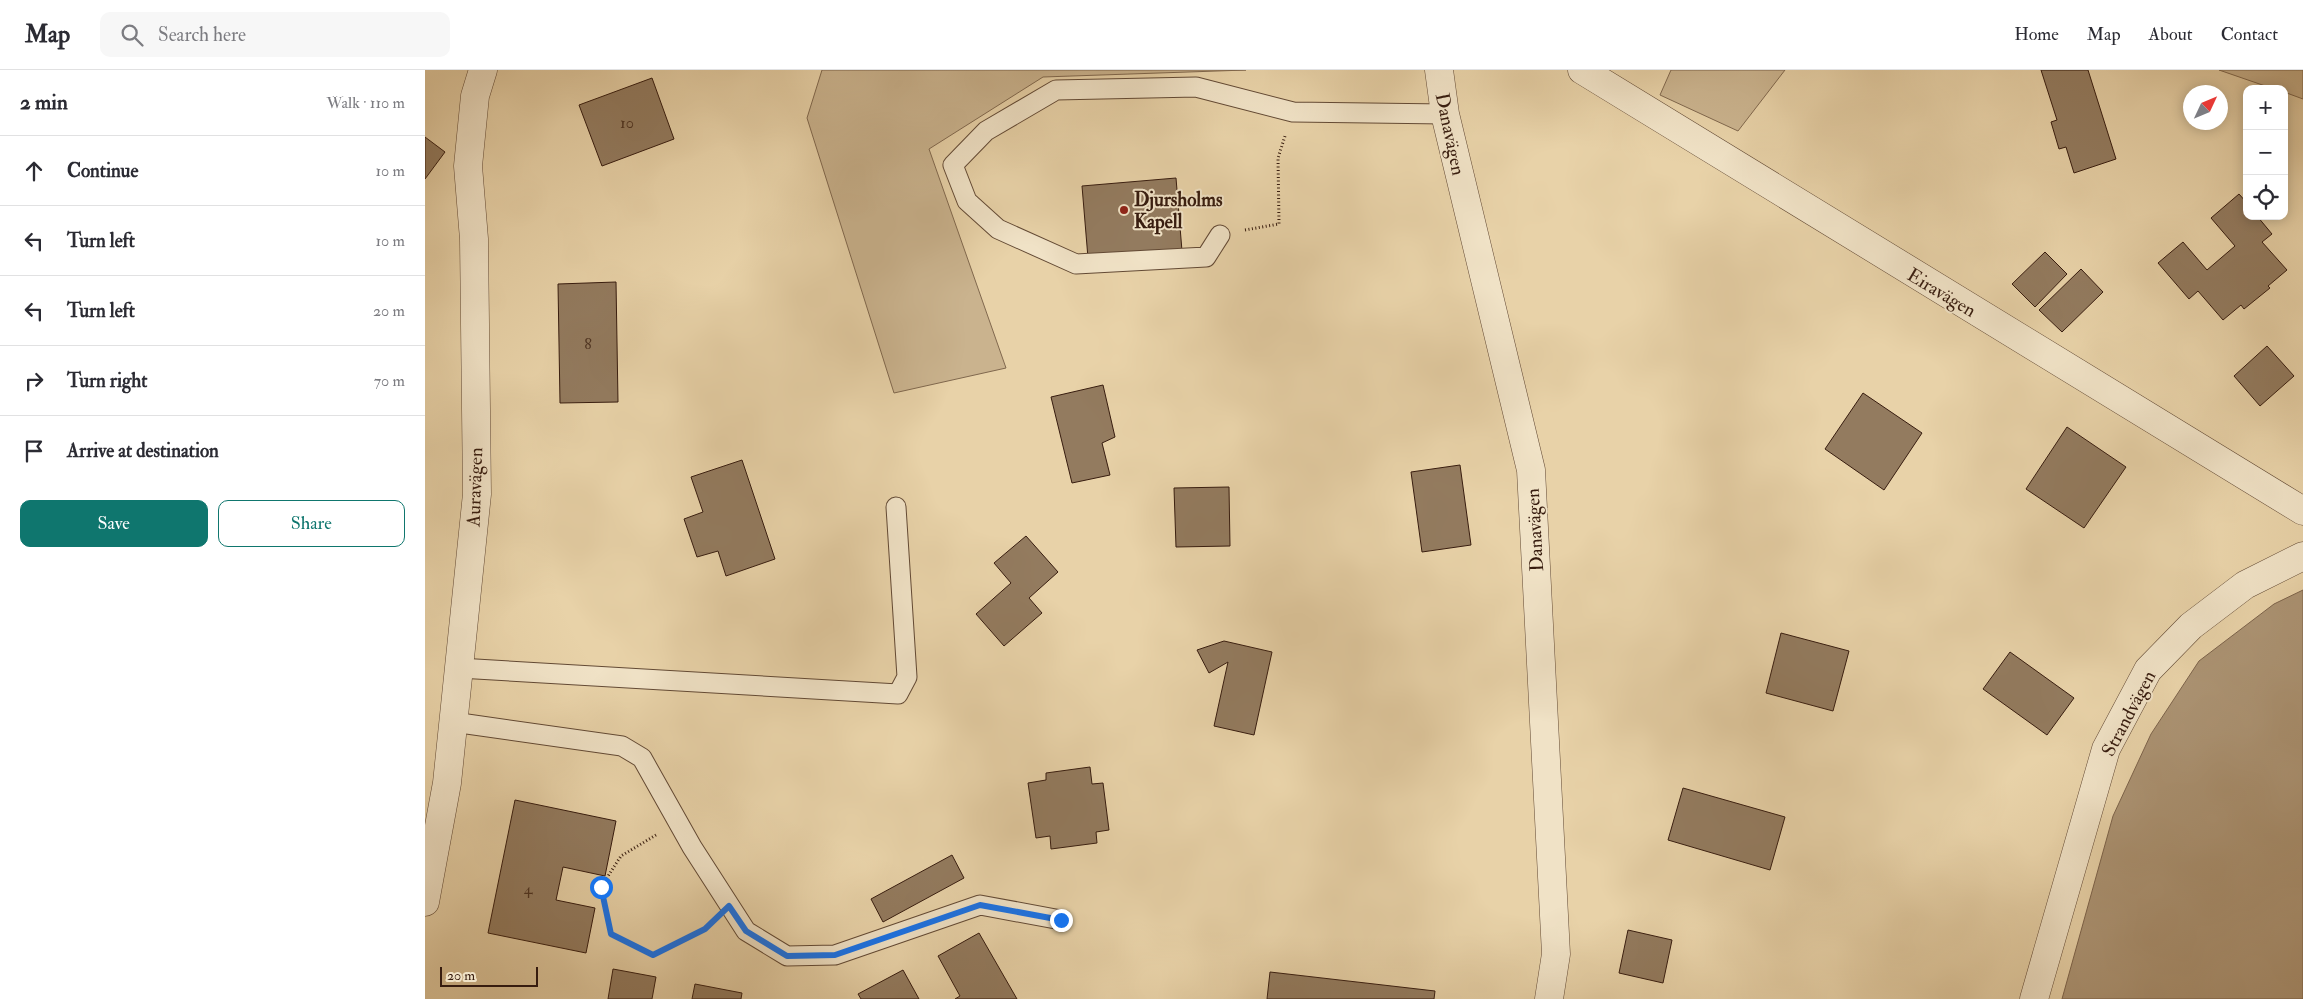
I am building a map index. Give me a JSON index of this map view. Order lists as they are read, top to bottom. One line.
{"streets":{"street":["Danavägen","Eiravägen","Auravägen","Strandvägen"]},"places":["Djursholms Kapell"],"house_numbers":["10","8","4"],"scale_bar":"20 m","north":"top right","page":{"header":"Map","search":"Search here","nav":["Home","Map","About","Contact"],"heading":["2 min","Walk · 110 m"],"map_buttons":["+","−"],"list":[["Continue","10 m"],["Turn left","10 m"],["Turn left","20 m"],["Turn right","70 m"],"Arrive at destination"],"buttons":["Save","Share"],"scale":"20 m"}}
